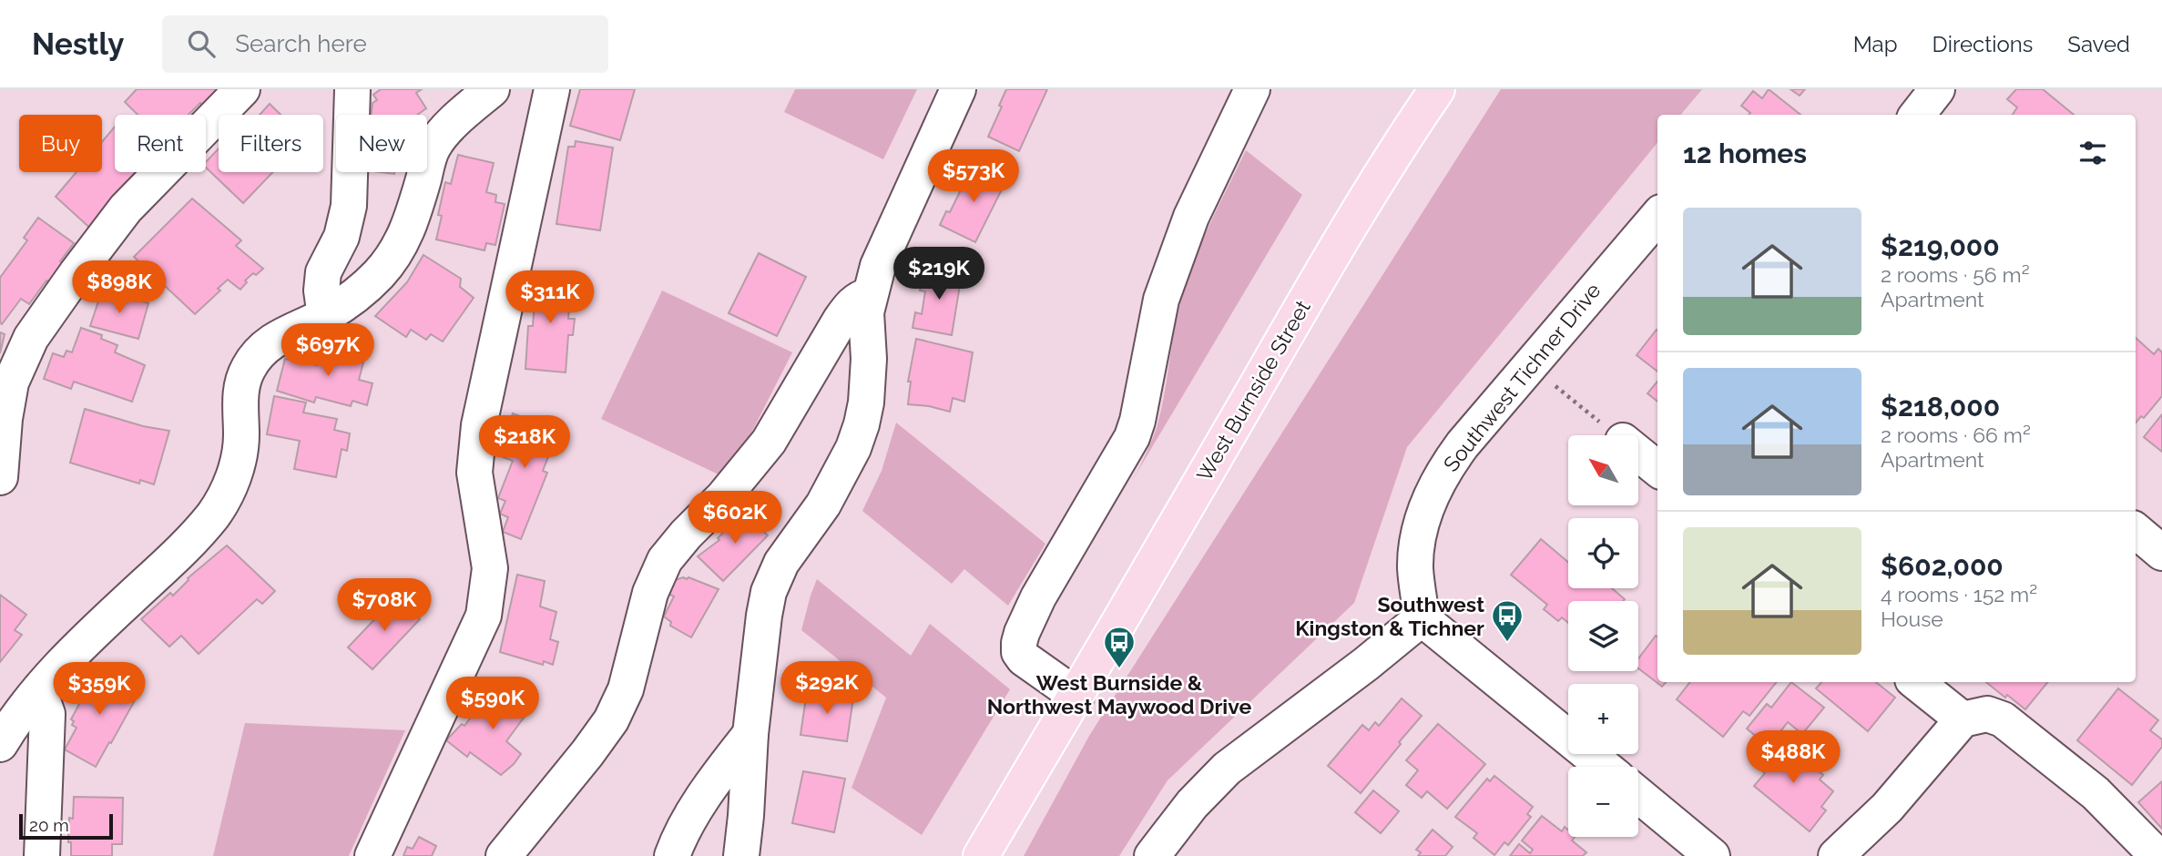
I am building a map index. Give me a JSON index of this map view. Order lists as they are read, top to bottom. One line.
{"streets":{"main road":["West Burnside Street"],"street":["Southwest Tichner Drive"]},"places":{"bus stop":["Southwest Kingston & Tichner","West Burnside & Northwest Maywood Drive"]},"scale_bar":"20 m","north":"top left","page":{"header":"Nestly","search":"Search here","nav":["Map","Directions","Saved"],"chip":["Buy","Rent","Filters","New"],"heading":"12 homes","price":["$573K","$219K","$898K","$311K","$697K","$218K","$602K","$708K","$292K","$359K","$590K","$488K"],"list":[{"name":"$219,000","note":"2 rooms · 56 m² · Apartment"},{"name":"$218,000","note":"2 rooms · 66 m² · Apartment"},{"name":"$602,000","note":"4 rooms · 152 m² · House"}],"map_buttons":["+","−"],"scale":"20 m"}}
